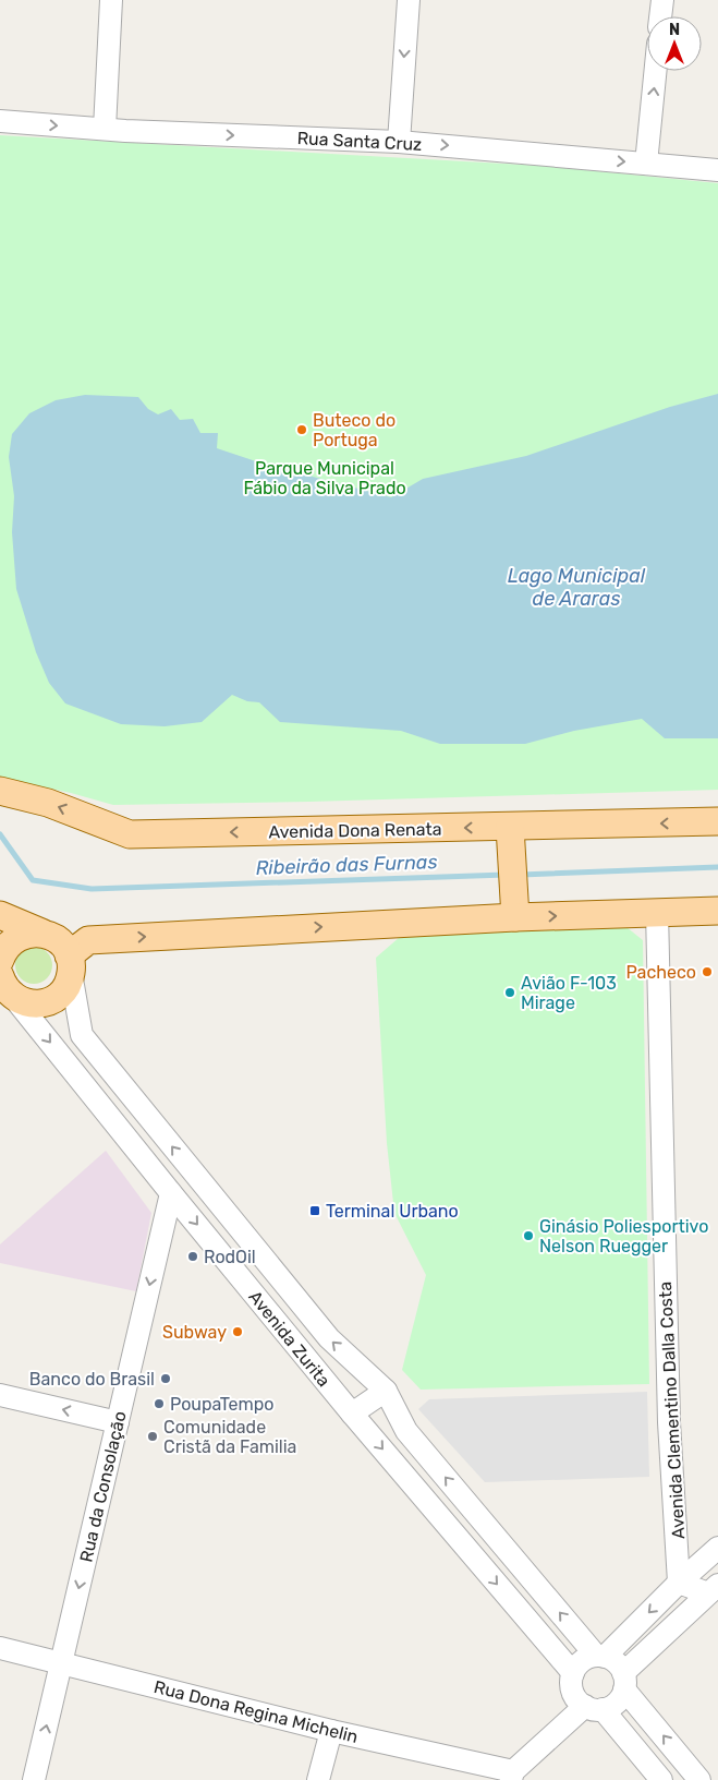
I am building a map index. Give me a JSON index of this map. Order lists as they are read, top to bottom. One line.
{"streets":{"main road":["Avenida Dona Renata"],"street":["Rua Santa Cruz","Avenida Zurita","Avenida Clementino Dalla Costa","Rua da Consolação","Rua Dona Regina Michelin"]},"crossings":[["Avenida Zurita","Rua da Consolação"],["Rua da Consolação","Rua Dona Regina Michelin"]],"one_way":["Rua Santa Cruz"],"water":["Lago Municipal de Araras","Ribeirão das Furnas"],"parks":["Parque Municipal Fábio da Silva Prado"],"places":{"other":["Buteco do Portuga","Pacheco","Avião F-103 Mirage","Ginásio Poliesportivo Nelson Ruegger","RodOil","Subway","Banco do Brasil","PoupaTempo","Comunidade Cristã da Familia"],"transit":["Terminal Urbano"]},"north":"top"}
